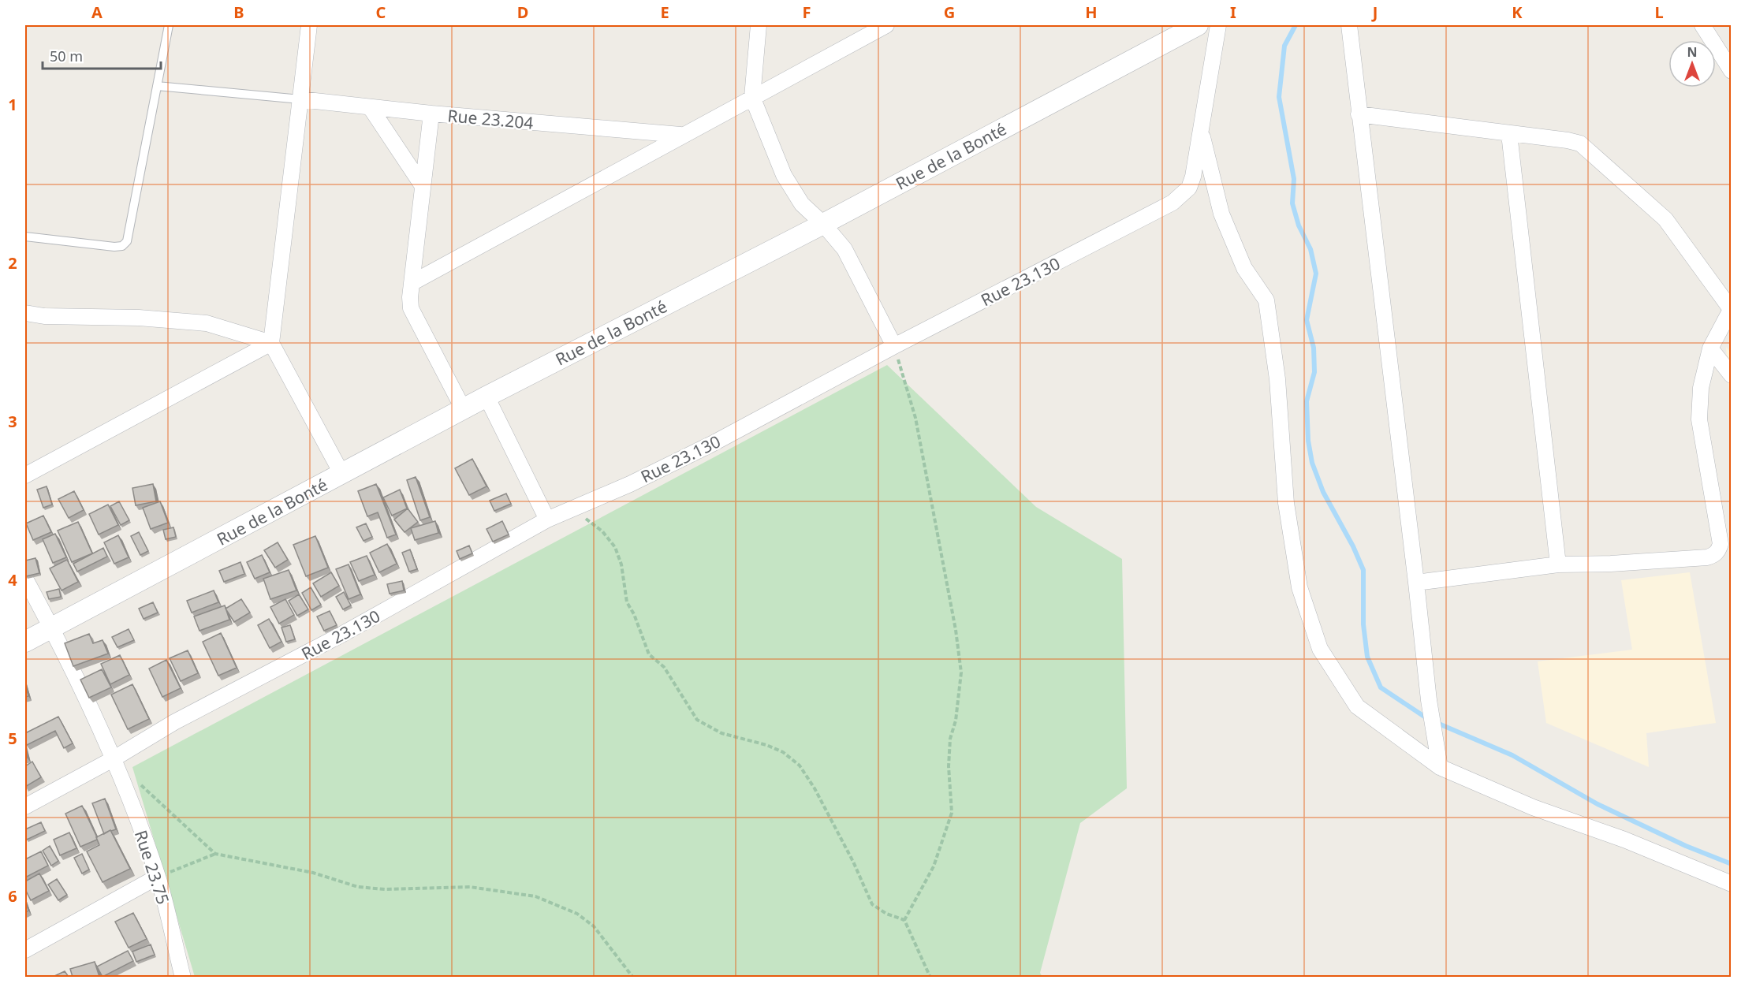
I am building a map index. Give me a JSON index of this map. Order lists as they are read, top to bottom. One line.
{"streets":{"street":["Rue 23.204","Rue de la Bonté","Rue 23.130","Rue 23.75"]},"crossings":[["Rue de la Bonté","Rue 23.75"],["Rue 23.130","Rue 23.75"]],"scale_bar":"50 m","north":"top","grid":{"columns":["A","B","C","D","E","F","G","H","I","J","K","L"],"rows":["1","2","3","4","5","6"]}}
